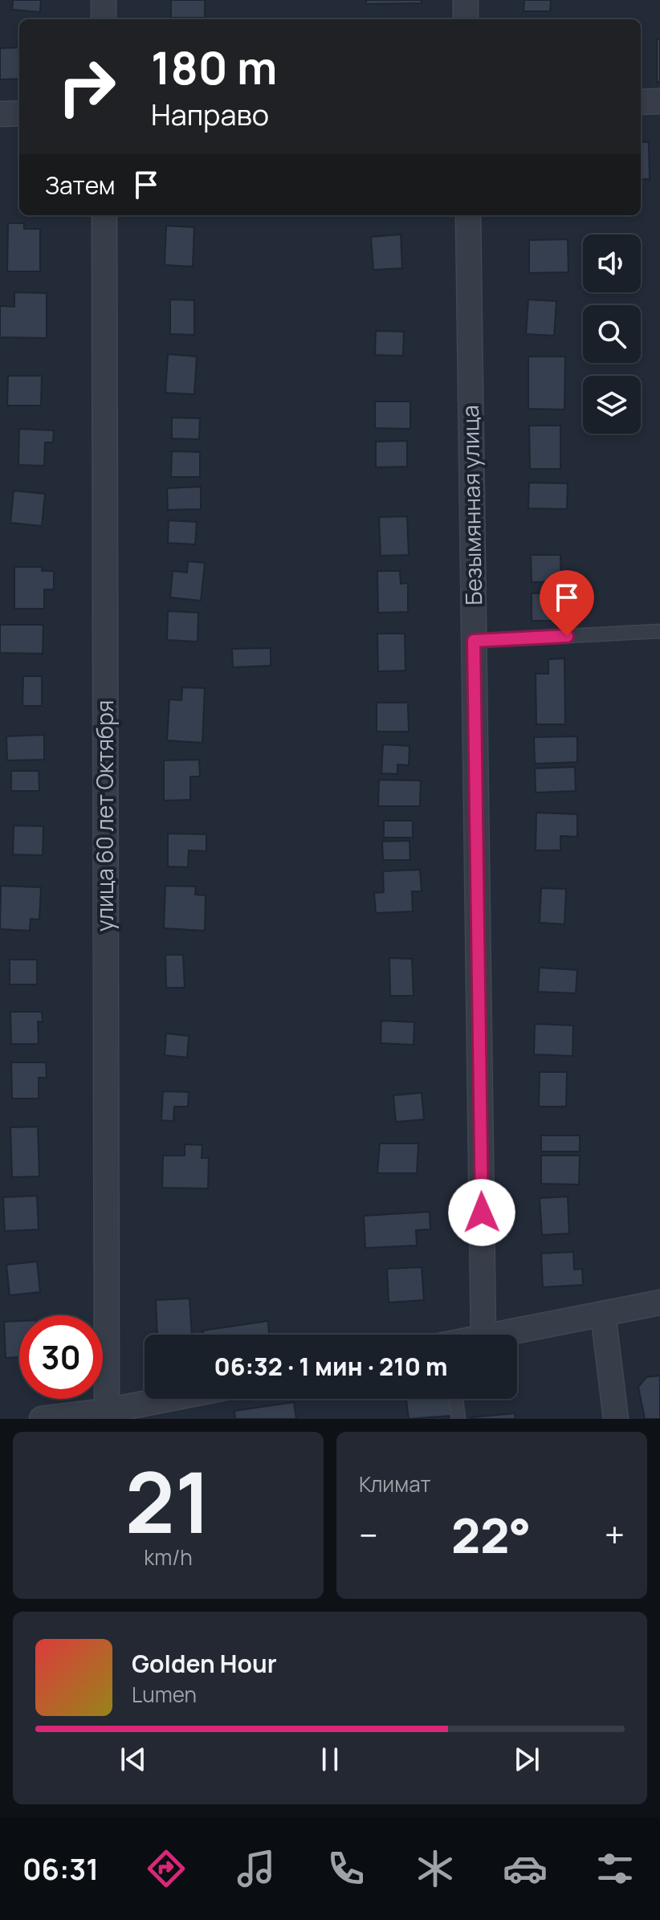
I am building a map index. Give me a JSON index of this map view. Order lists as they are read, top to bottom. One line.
{"streets":{"street":["Безымянная улица","улица 60 лет Октября"]},"page":{"turn":["180 m","Направо"],"then":"Затем","limit":"30","trip":"06:32 · 1 мин · 210 m","tile":[["21","km/h"],"Климат"],"heat":["−","22°","+"],"song":["Golden Hour","Lumen"],"tabs":"06:31"}}
